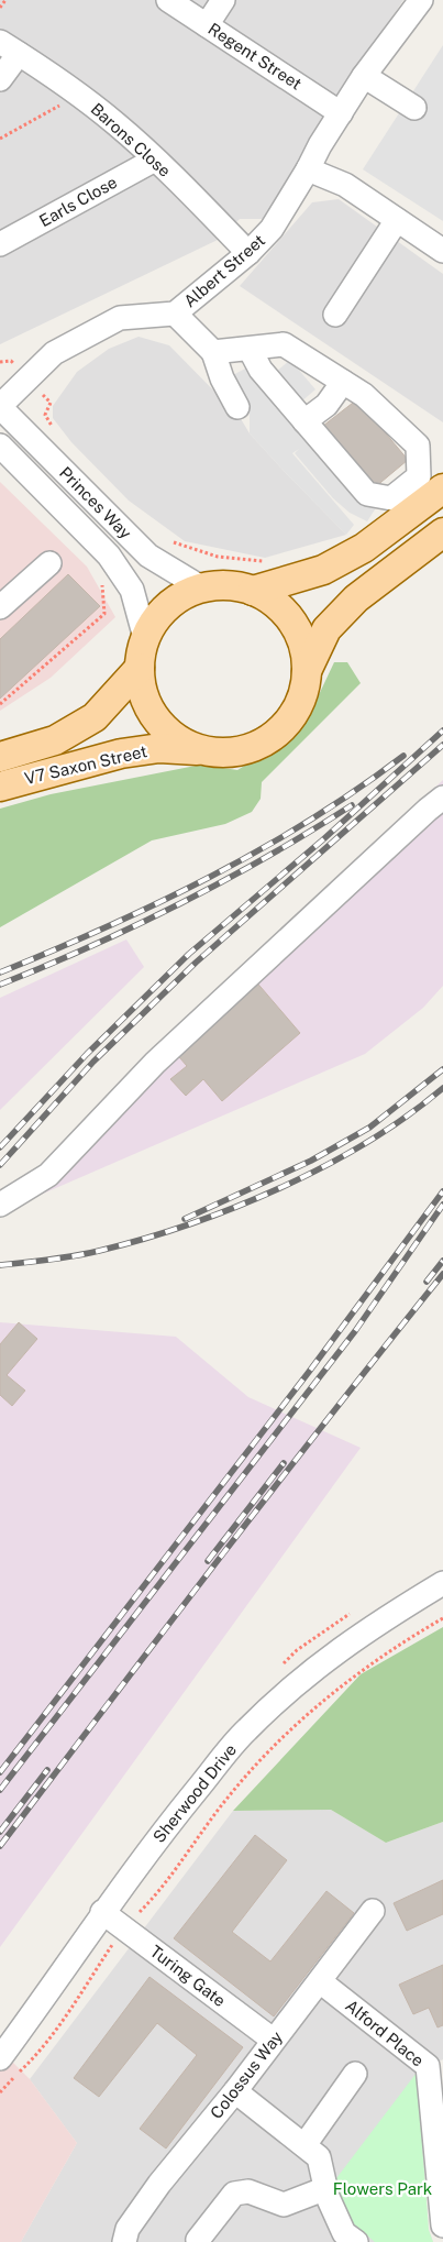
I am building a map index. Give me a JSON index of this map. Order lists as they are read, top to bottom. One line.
{"streets":{"main road":["V7 Saxon Street"],"street":["Regent Street","Barons Close","Earls Close","Albert Street","Princes Way","Sherwood Drive","Turing Gate","Alford Place","Colossus Way"]},"crossings":[["Regent Street","Albert Street"],["Barons Close","Earls Close"],["Barons Close","Albert Street"],["Albert Street","Princes Way"],["Princes Way","V7 Saxon Street"],["Sherwood Drive","Turing Gate"],["Turing Gate","Colossus Way"],["Alford Place","Colossus Way"]],"parks":["Flowers Park"]}
